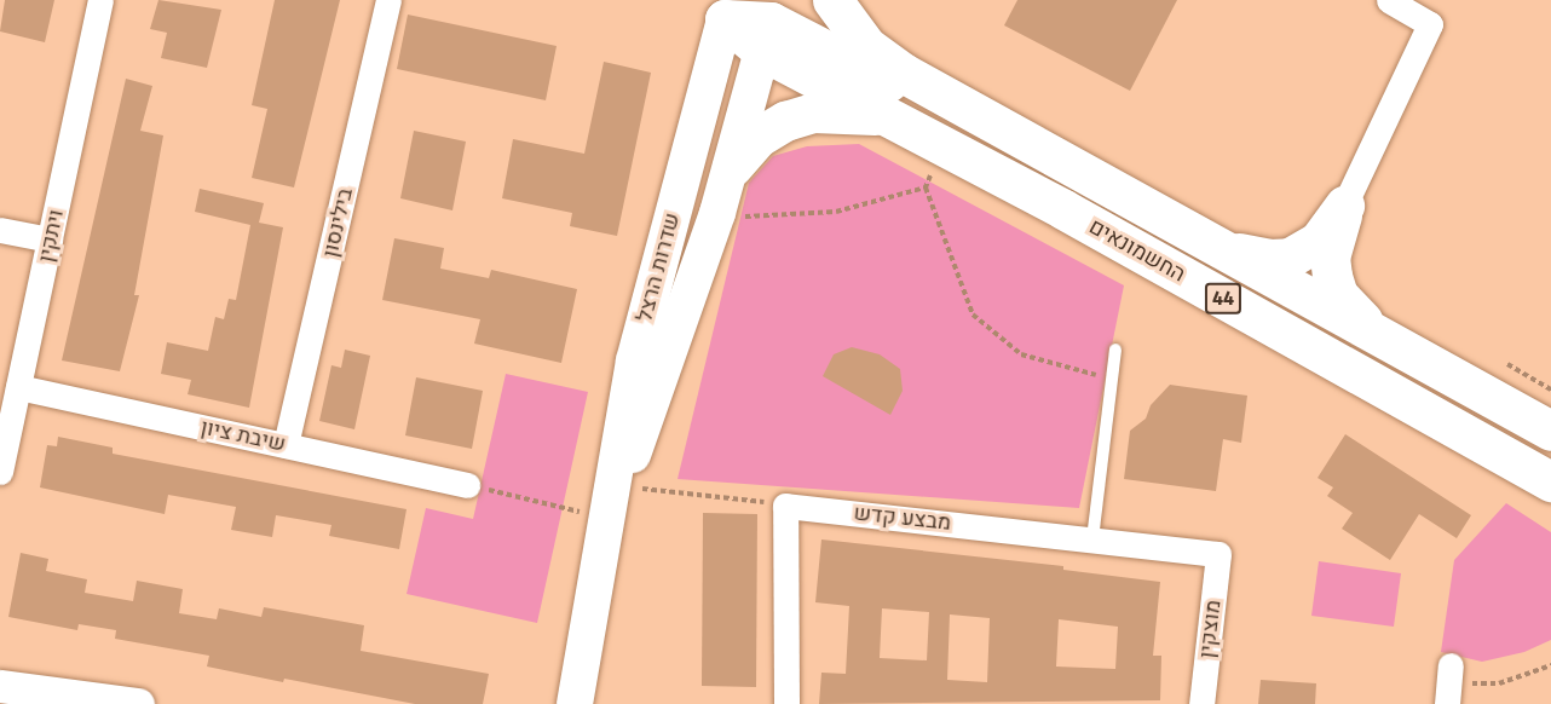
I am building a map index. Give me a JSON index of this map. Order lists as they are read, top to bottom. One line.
{"streets":{"highway":["החשמונאים","44"],"main road":["שדרות הרצל"],"street":["בילינסון","ויתקין","שיבת ציון","מבצע קדש","מוצקין"]},"crossings":[["בילינסון","שיבת ציון"],["ויתקין","שיבת ציון"],["החשמונאים","שדרות הרצל"],["החשמונאים","44"],["שדרות הרצל","44"],["מבצע קדש","מוצקין"]]}
